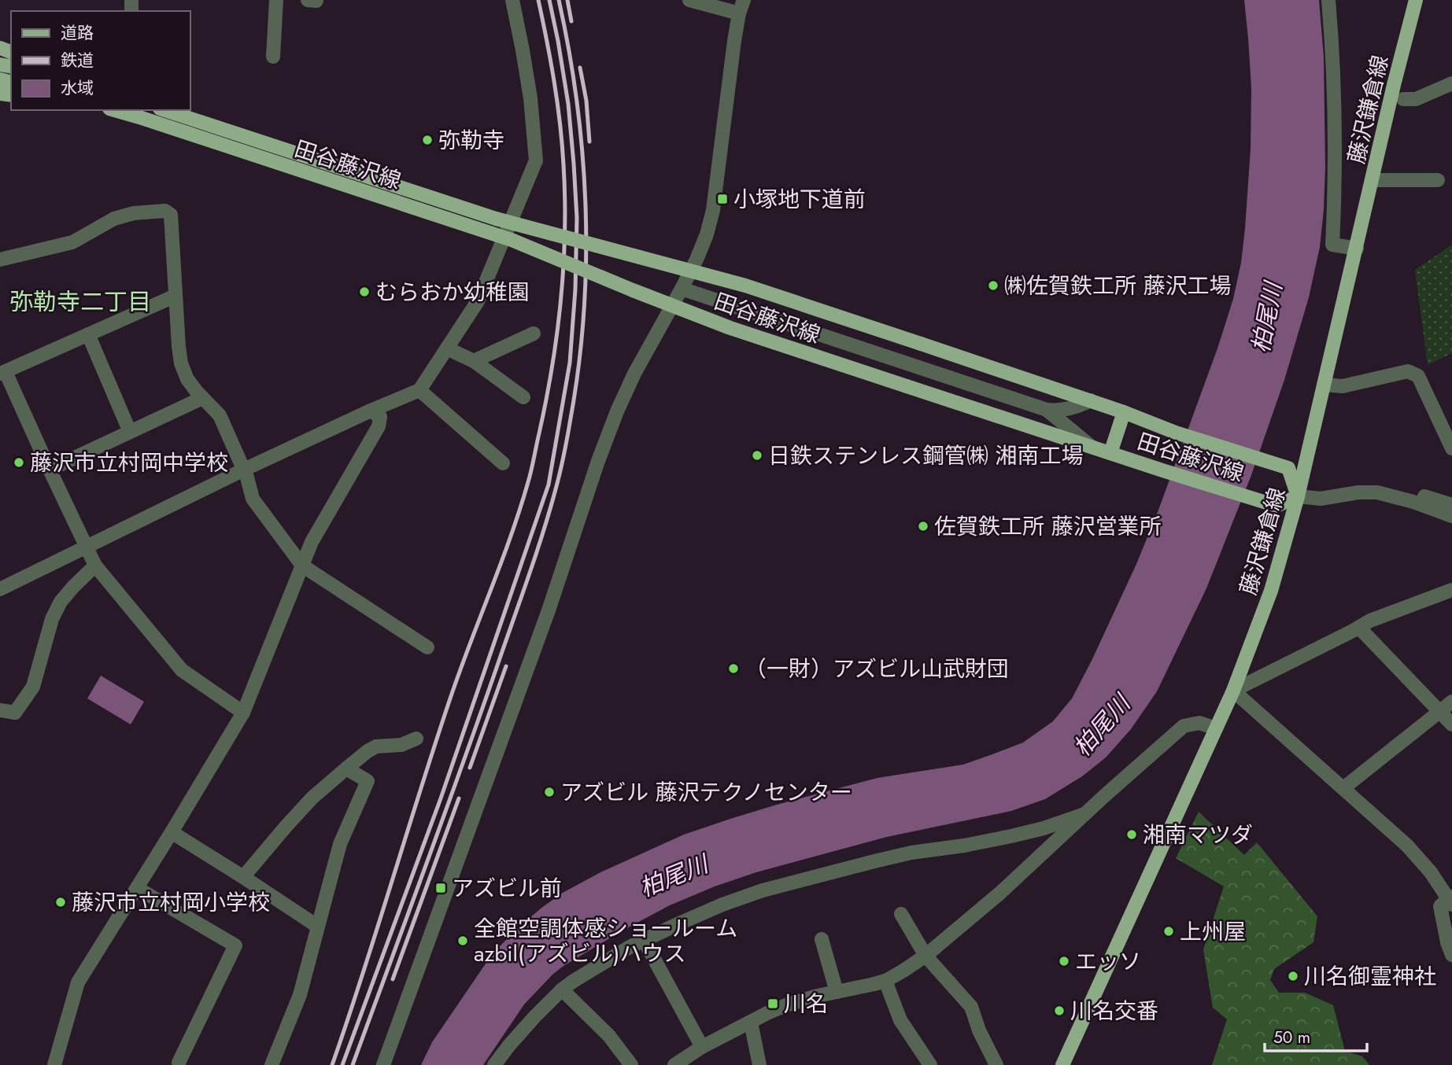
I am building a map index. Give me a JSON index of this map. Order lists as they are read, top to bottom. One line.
{"streets":{"main road":["藤沢鎌倉線","田谷藤沢線"]},"crossings":[["藤沢鎌倉線","田谷藤沢線"]],"districts":["弥勒寺二丁目"],"water":["柏尾川"],"places":{"other":["弥勒寺","㈱佐賀鉄工所 藤沢工場","むらおか幼稚園","日鉄ステンレス鋼管㈱ 湘南工場","藤沢市立村岡中学校","佐賀鉄工所 藤沢営業所","（一財）アズビル山武財団","アズビル 藤沢テクノセンター","湘南マツダ","藤沢市立村岡小学校","上州屋","全館空調体感ショールーム azbil(アズビル)ハウス","エッソ","川名御霊神社","川名交番"],"transit":["小塚地下道前","アズビル前","川名"]},"legend":["道路","鉄道","水域"],"scale_bar":"50 m"}
